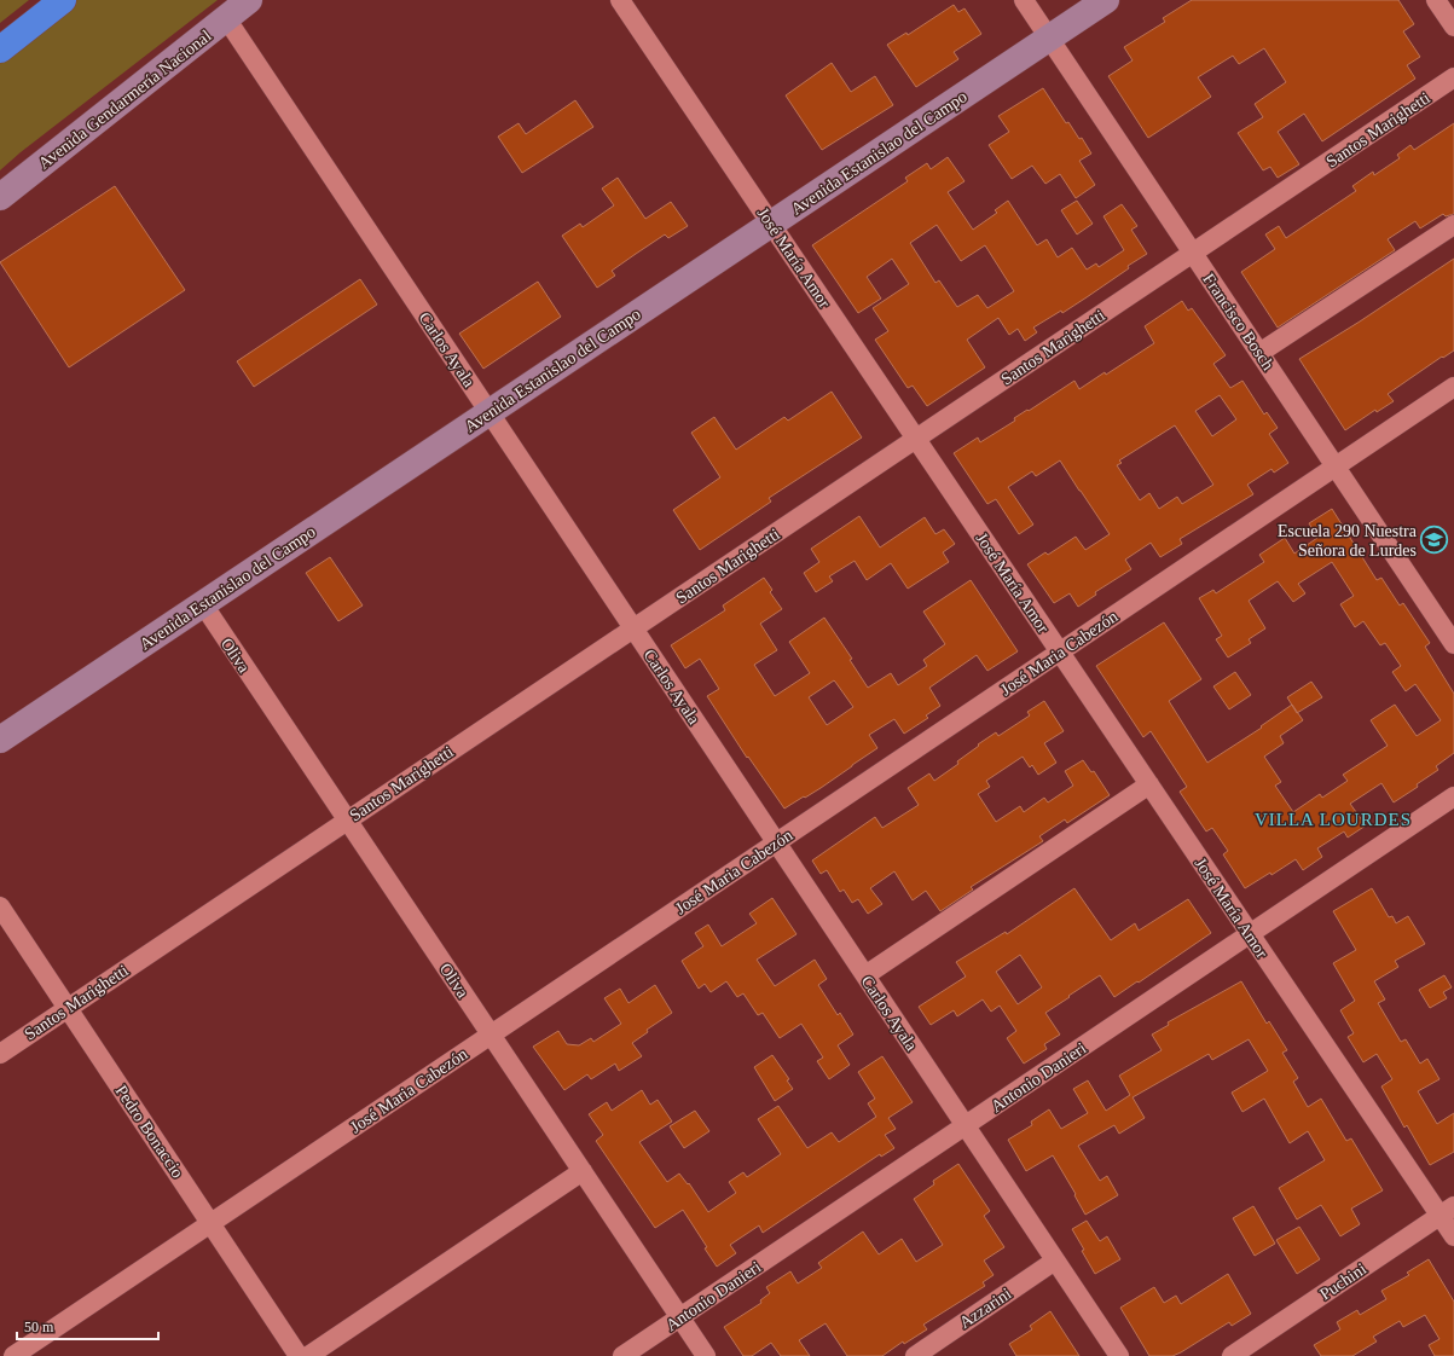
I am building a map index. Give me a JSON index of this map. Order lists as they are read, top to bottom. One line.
{"streets":{"main road":["Avenida Gendarmería Nacional","Avenida Estanislao del Campo"],"street":["Santos Marighetti","José María Amor","Francisco Bosch","Carlos Ayala","José Maria Cabezón","Oliva","Antonio Danieri","Pedro Bonaccio","Puchini","Azzarini"]},"crossings":[["Avenida Gendarmería Nacional","Carlos Ayala"],["Santos Marighetti","José María Amor"],["Santos Marighetti","Francisco Bosch"],["Santos Marighetti","Carlos Ayala"],["Santos Marighetti","Oliva"],["Santos Marighetti","Pedro Bonaccio"],["Avenida Estanislao del Campo","José María Amor"],["Avenida Estanislao del Campo","Francisco Bosch"],["Avenida Estanislao del Campo","Carlos Ayala"],["Avenida Estanislao del Campo","Oliva"],["José María Amor","José Maria Cabezón"],["José María Amor","Antonio Danieri"],["José María Amor","Puchini"],["Francisco Bosch","José Maria Cabezón"],["Carlos Ayala","José Maria Cabezón"],["Carlos Ayala","Antonio Danieri"],["Carlos Ayala","Azzarini"],["José Maria Cabezón","Oliva"],["José Maria Cabezón","Pedro Bonaccio"],["Oliva","Antonio Danieri"]],"districts":["VILLA LOURDES"],"places":{"school or university":["Escuela 290 Nuestra Señora de Lurdes"]},"scale_bar":"50 m"}
